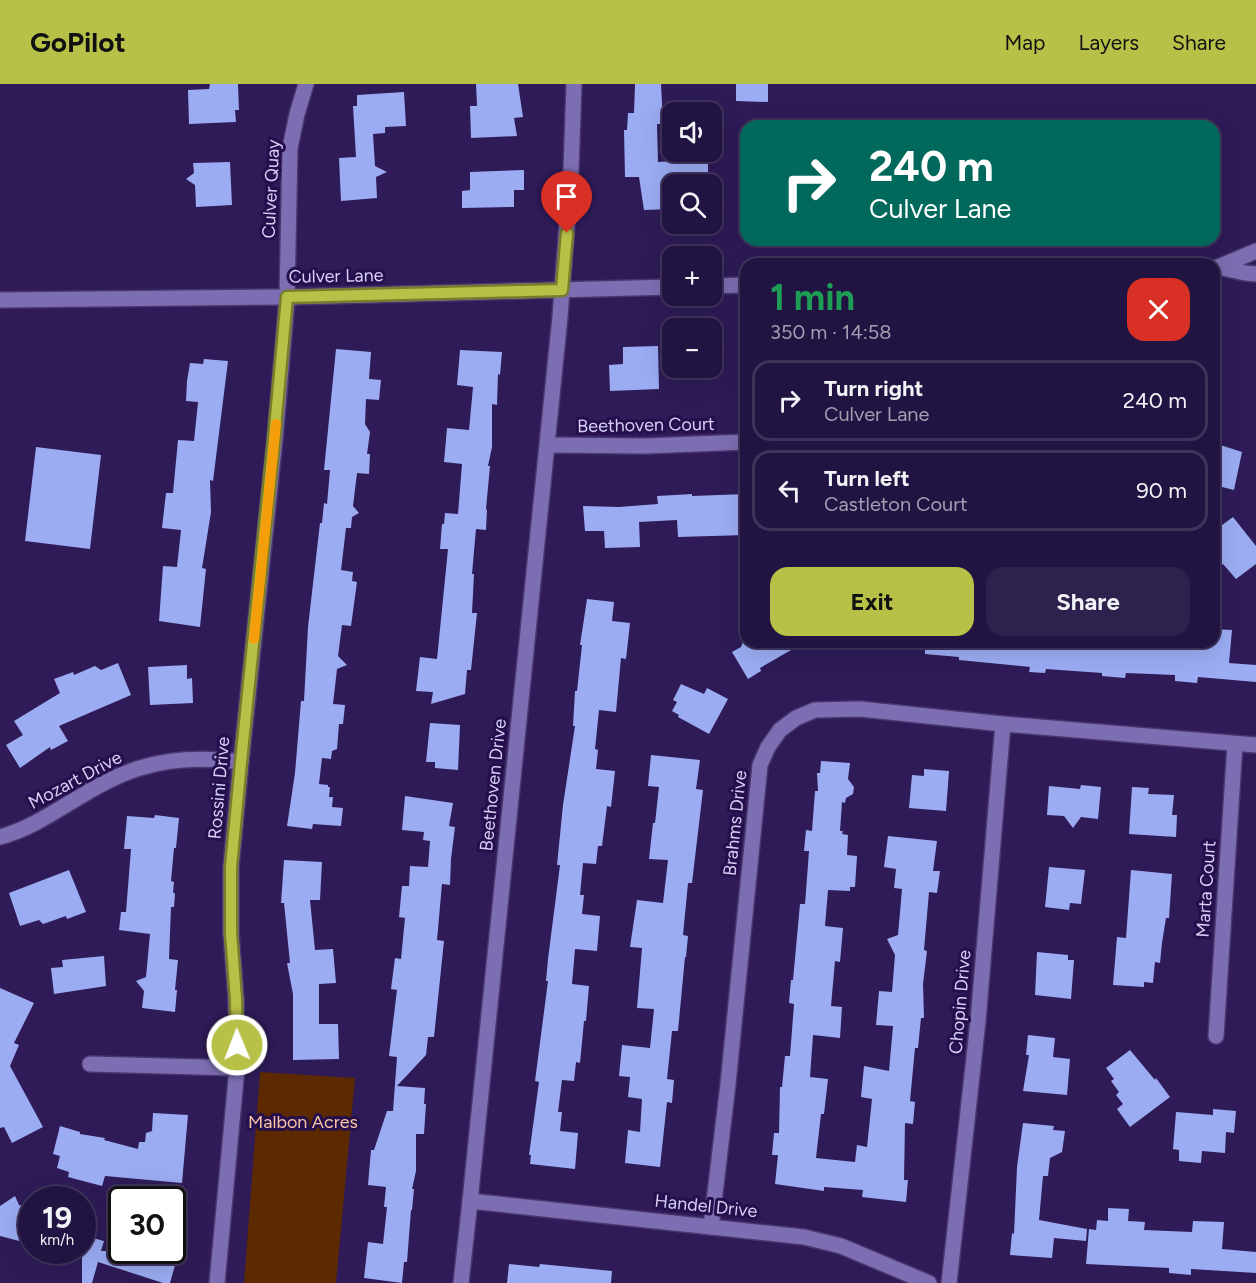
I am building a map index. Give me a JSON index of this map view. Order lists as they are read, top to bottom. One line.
{"streets":{"street":["Culver Quay","Culver Lane","Beethoven Court","Mozart Drive","Beethoven Drive","Rossini Drive","Brahms Drive","Marta Court","Chopin Drive","Handel Drive"]},"crossings":[["Culver Quay","Culver Lane"],["Culver Quay","Rossini Drive"],["Culver Lane","Beethoven Drive"],["Culver Lane","Rossini Drive"],["Beethoven Court","Beethoven Drive"],["Mozart Drive","Rossini Drive"],["Beethoven Drive","Handel Drive"],["Brahms Drive","Marta Court"],["Brahms Drive","Chopin Drive"],["Brahms Drive","Handel Drive"]],"parks":["Malbon Acres"],"page":{"header":"GoPilot","nav":["Map","Layers","Share"],"map_buttons":["+","−"],"turn":["240 m","Culver Lane"],"heading":["1 min","350 m · 14:58"],"list":[{"name":"Turn right","note":"Culver Lane","value":"240 m"},{"name":"Turn left","note":"Castleton Court","value":"90 m"}],"buttons":["Exit","Share"],"speed":"19 km/h","limit":"30"}}
